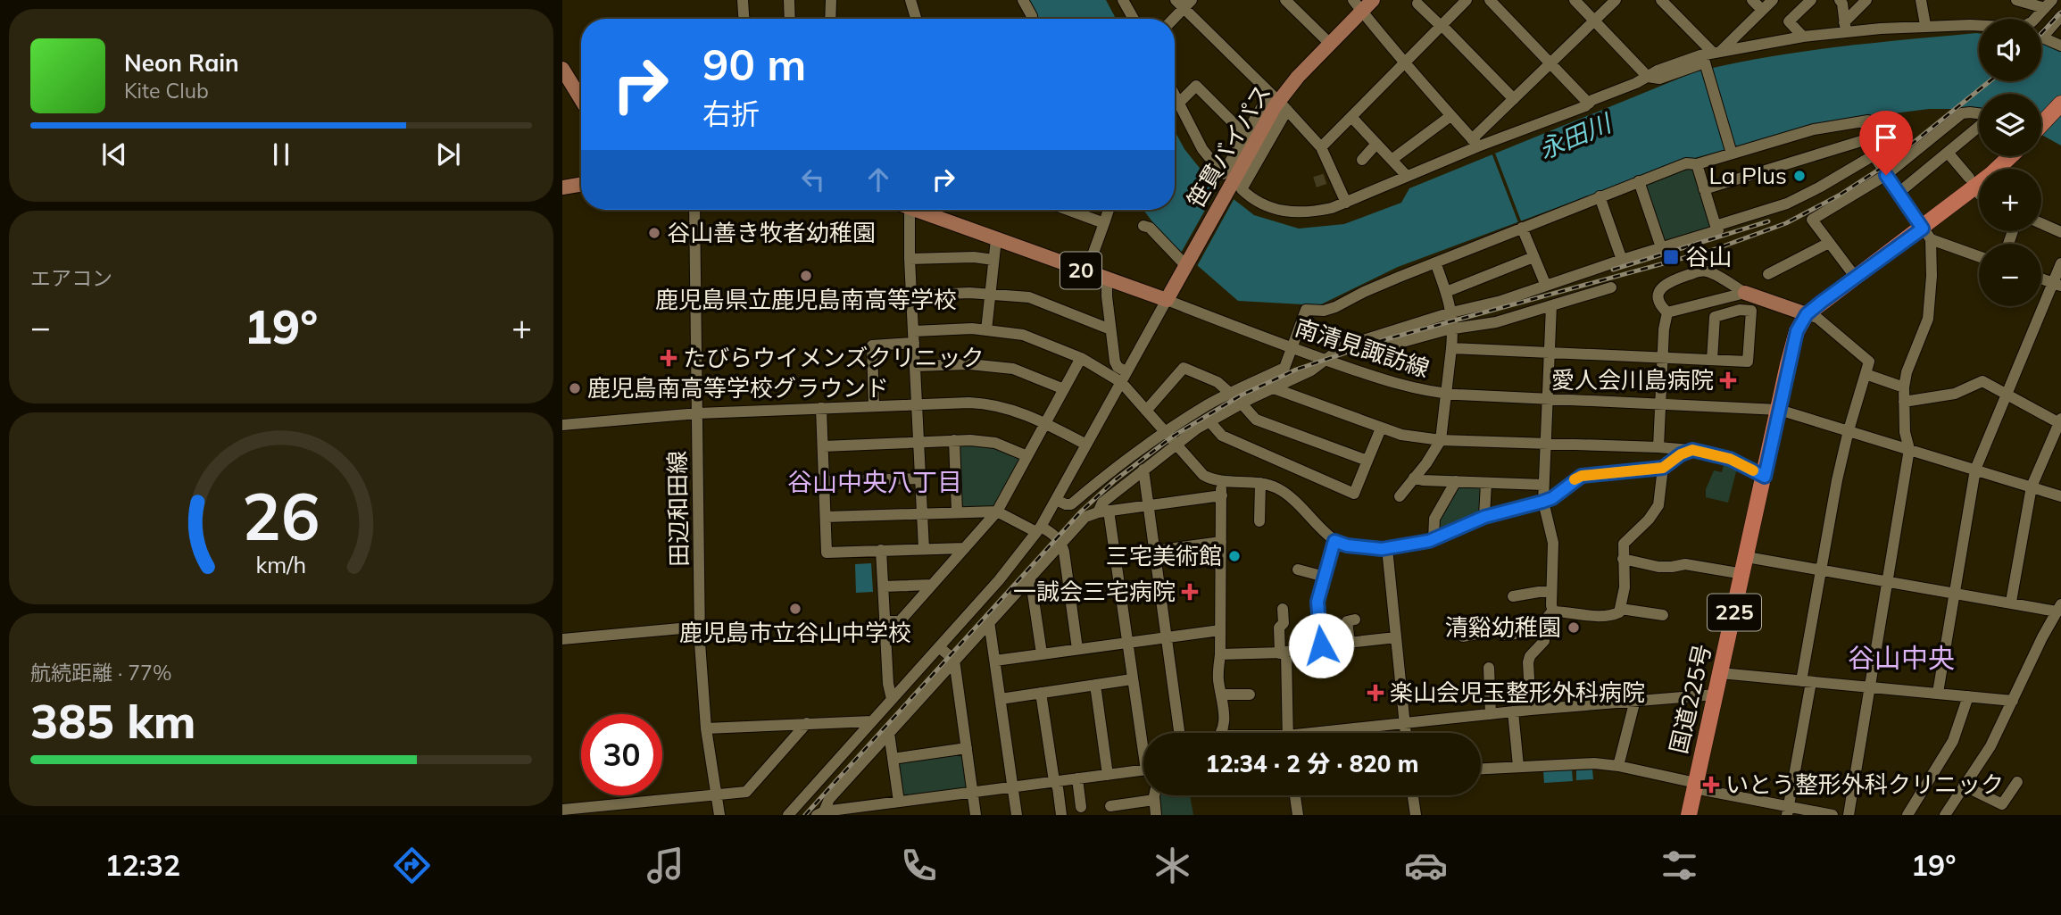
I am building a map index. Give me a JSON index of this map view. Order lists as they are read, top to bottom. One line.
{"streets":{"highway":["225","国道225号"],"main road":["笹貫バイパス","20"],"street":["南清見諏訪線","田辺和田線"]},"crossings":[["笹貫バイパス","20"],["笹貫バイパス","南清見諏訪線"],["20","南清見諏訪線"],["南清見諏訪線","国道225号"]],"districts":["谷山中央八丁目","谷山中央"],"water":["永田川"],"places":{"other":["La Plus","谷山善き牧者幼稚園","鹿児島県立鹿児島南高等学校","鹿児島南高等学校グラウンド","三宅美術館","鹿児島市立谷山中学校","清谿幼稚園"],"transit":["谷山"],"health":["たびらウイメンズクリニック","愛人会川島病院","一誠会三宅病院","楽山会児玉整形外科病院","いとう整形外科クリニック"]},"page":{"map_buttons":["+","−"],"turn":["90 m","右折"],"song":["Neon Rain","Kite Club"],"tile":["エアコン",["航続距離 · 77%","385 km"]],"heat":["−","19°","+"],"limit":"30","trip":"12:34 · 2 分 · 820 m","tabs":["12:32","19°"],"gauge":["26","km/h"]}}
